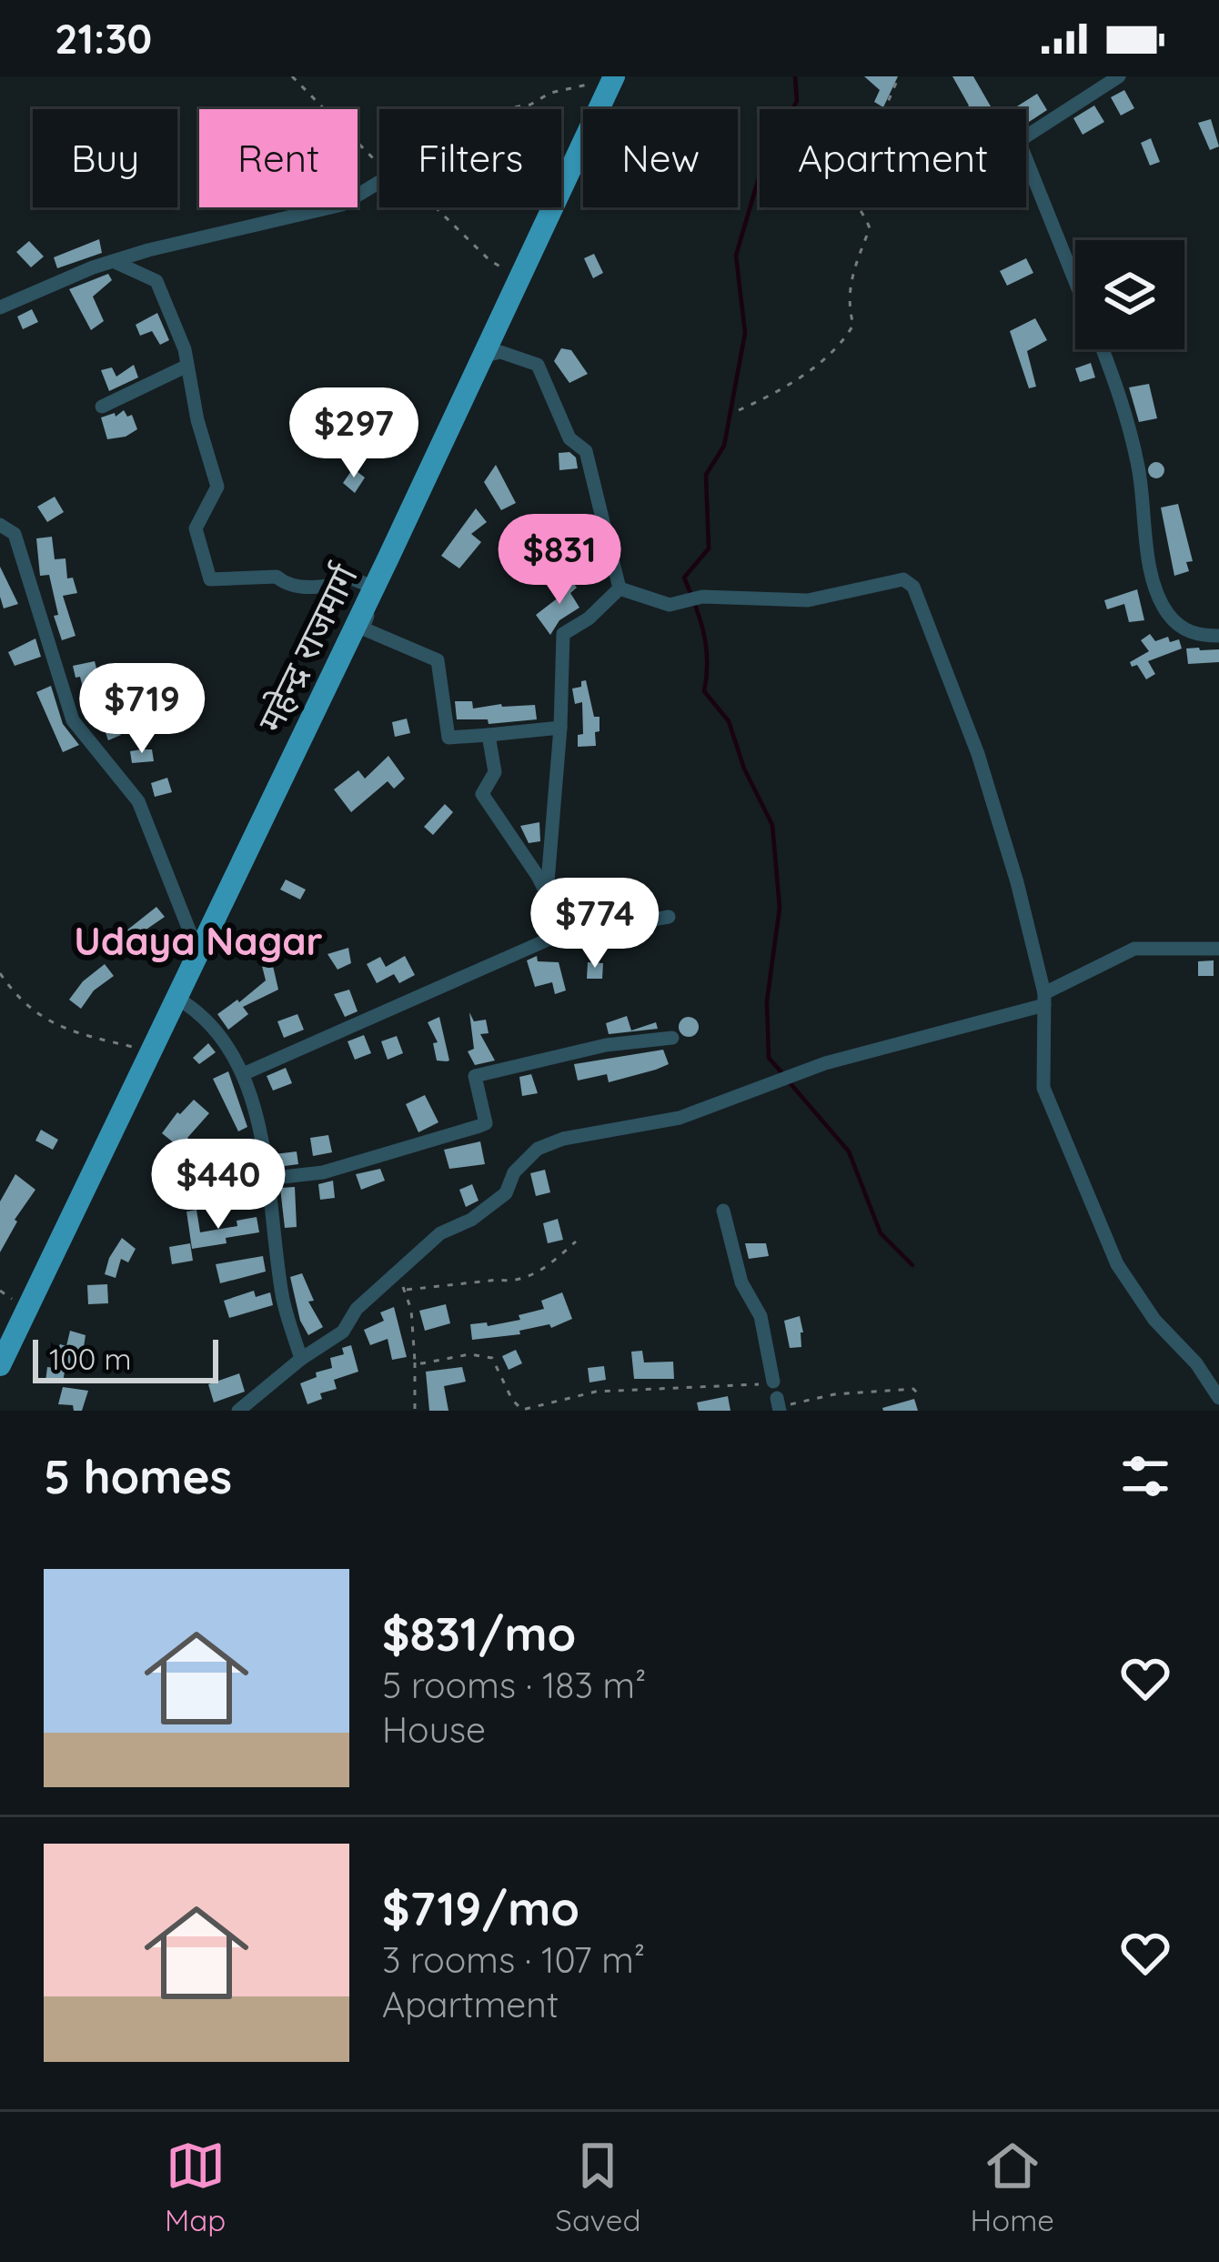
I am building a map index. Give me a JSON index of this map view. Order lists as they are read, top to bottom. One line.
{"streets":{"highway":["महेन्द्र राजमार्ग"]},"districts":["Udaya Nagar"],"scale_bar":"100 m","page":{"status":"21:30","chip":["Buy","Rent","Filters","New","Apartment"],"price":["$297","$831","$719","$774","$440"],"scale":"100 m","heading":"5 homes","list":[{"name":"$831/mo","note":"5 rooms · 183 m² · House"},{"name":"$719/mo","note":"3 rooms · 107 m² · Apartment"}],"tabs":["Map","Saved","Home"]}}
